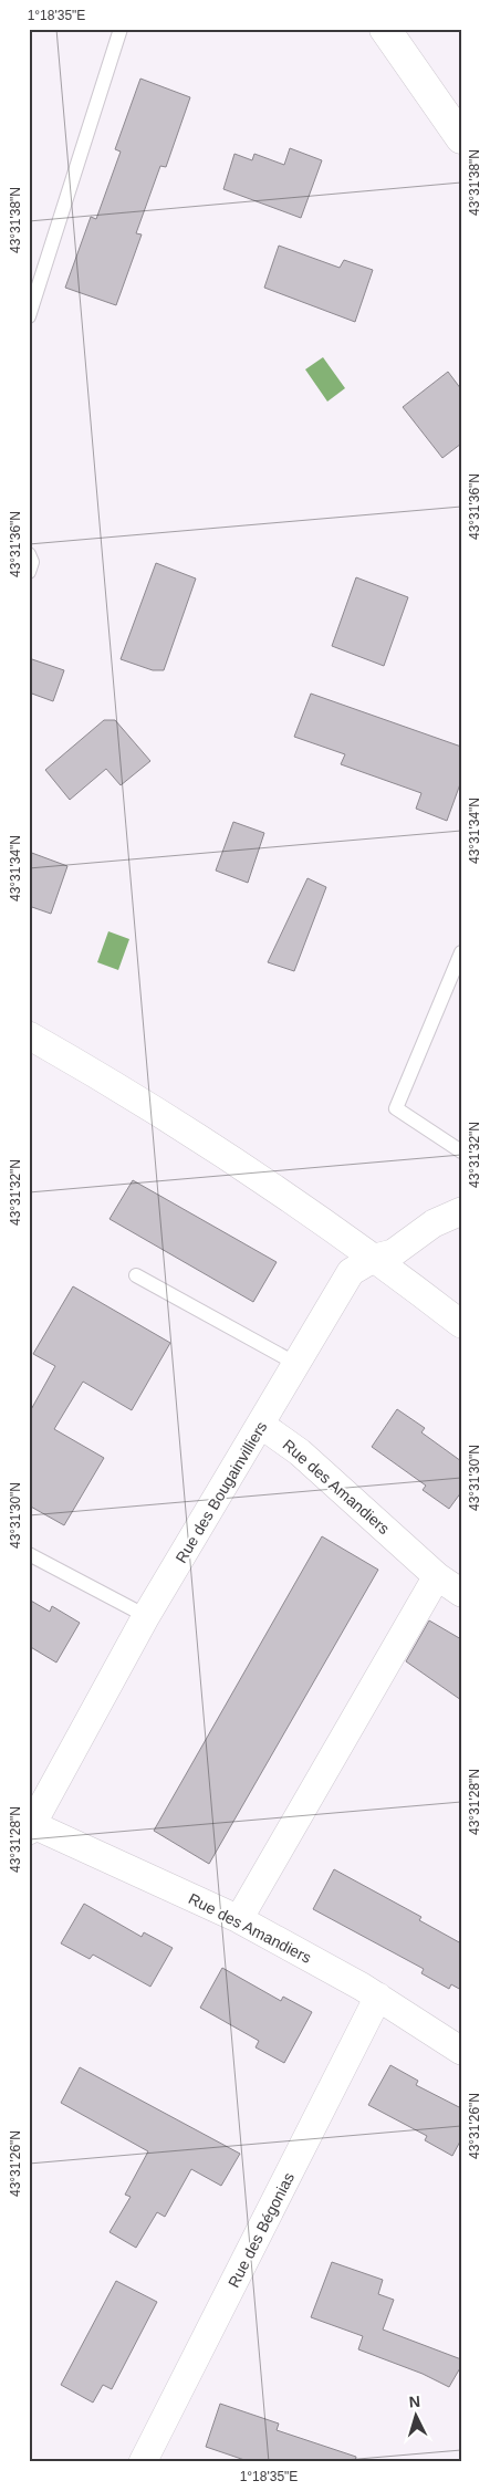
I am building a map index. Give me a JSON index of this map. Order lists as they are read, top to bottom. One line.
{"streets":{"street":["Rue des Amandiers","Rue des Bougainvilliers","Rue des Bégonias"]},"crossings":[["Rue des Amandiers","Rue des Bougainvilliers"],["Rue des Amandiers","Rue des Bégonias"]],"north":"top","coordinates":["1°18'35\"E","43°31'38\"N","43°31'36\"N","43°31'34\"N","43°31'32\"N","43°31'30\"N","43°31'28\"N","43°31'26\"N"]}
